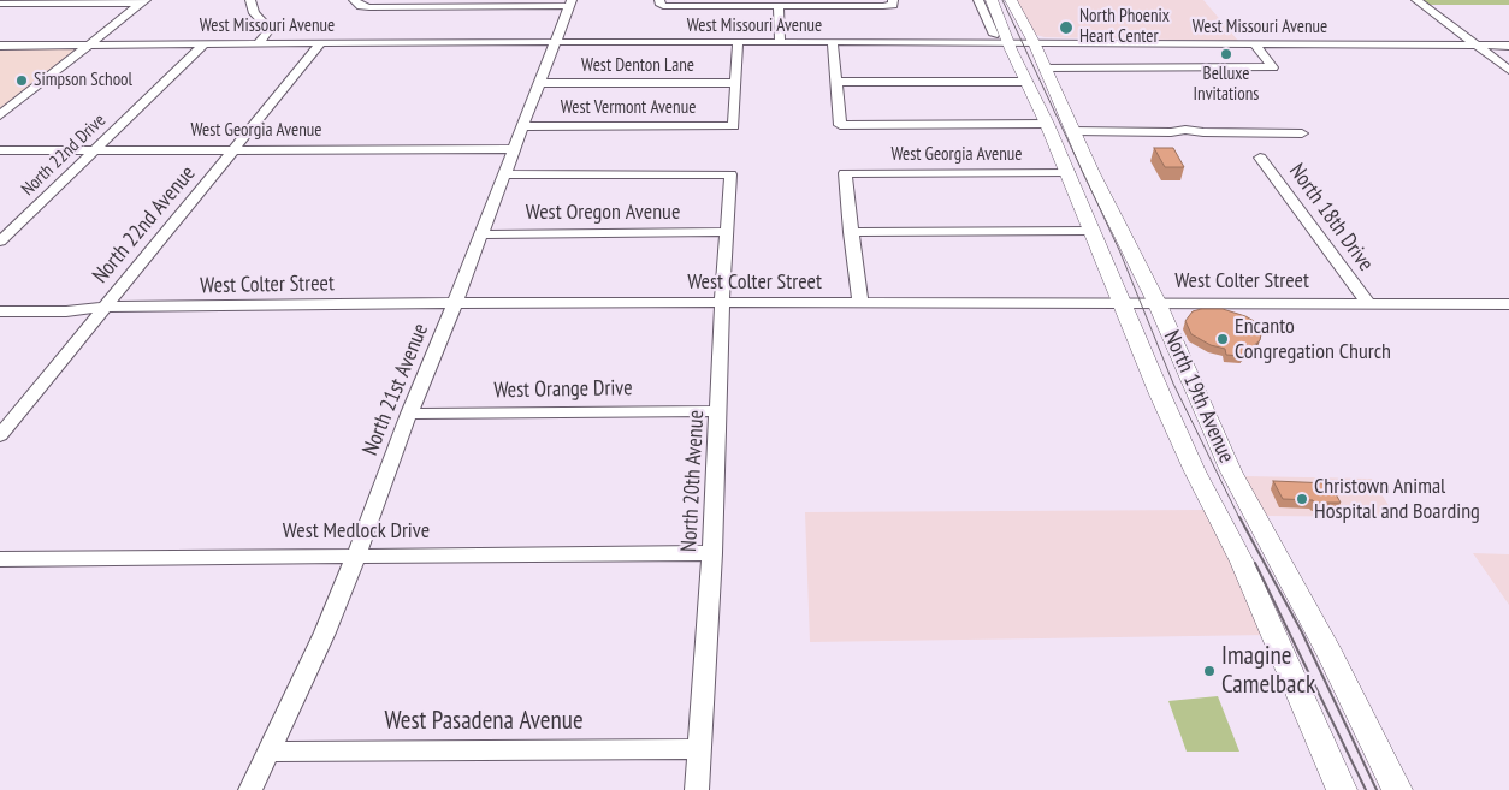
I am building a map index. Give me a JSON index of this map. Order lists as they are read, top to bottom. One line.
{"streets":{"main road":["North 19th Avenue"],"street":["West Missouri Avenue","West Denton Lane","West Vermont Avenue","West Georgia Avenue","North 22nd Drive","West Oregon Avenue","North 18th Drive","North 22nd Avenue","West Colter Street","North 21st Avenue","West Orange Drive","North 20th Avenue","West Medlock Drive","West Pasadena Avenue"]},"crossings":[["West Missouri Avenue","North 22nd Drive"],["West Missouri Avenue","North 22nd Avenue"],["West Missouri Avenue","North 21st Avenue"],["West Missouri Avenue","North 19th Avenue"],["West Denton Lane","West Vermont Avenue"],["West Denton Lane","North 21st Avenue"],["West Vermont Avenue","North 21st Avenue"],["West Georgia Avenue","North 22nd Drive"],["West Georgia Avenue","North 22nd Avenue"],["West Georgia Avenue","North 21st Avenue"],["West Georgia Avenue","North 19th Avenue"],["West Oregon Avenue","North 21st Avenue"],["West Oregon Avenue","North 20th Avenue"],["North 18th Drive","West Colter Street"],["North 22nd Avenue","West Colter Street"],["West Colter Street","North 21st Avenue"],["West Colter Street","North 19th Avenue"],["West Colter Street","North 20th Avenue"],["North 21st Avenue","West Orange Drive"],["North 21st Avenue","North 20th Avenue"],["North 21st Avenue","West Medlock Drive"],["North 21st Avenue","West Pasadena Avenue"],["West Orange Drive","North 20th Avenue"],["North 20th Avenue","West Medlock Drive"],["North 20th Avenue","West Pasadena Avenue"]],"places":["North Phoenix Heart Center","Belluxe Invitations","Simpson School","Encanto Congregation Church","Christown Animal Hospital and Boarding","Imagine Camelback"]}
